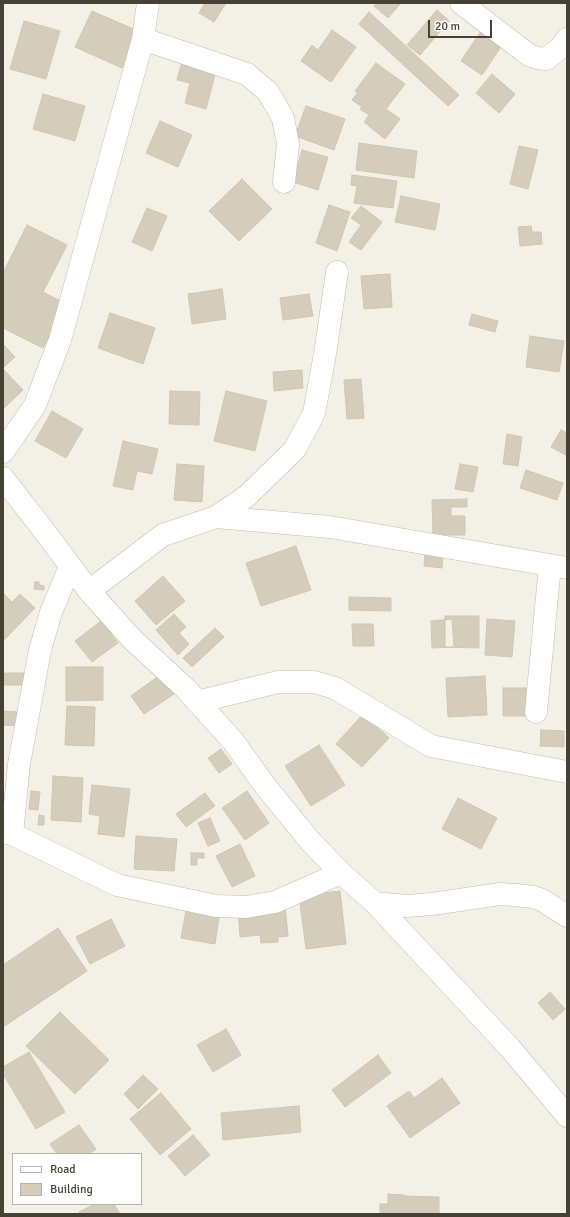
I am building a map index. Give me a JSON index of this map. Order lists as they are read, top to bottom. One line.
{"legend":["Road","Building"],"scale_bar":"20 m"}
